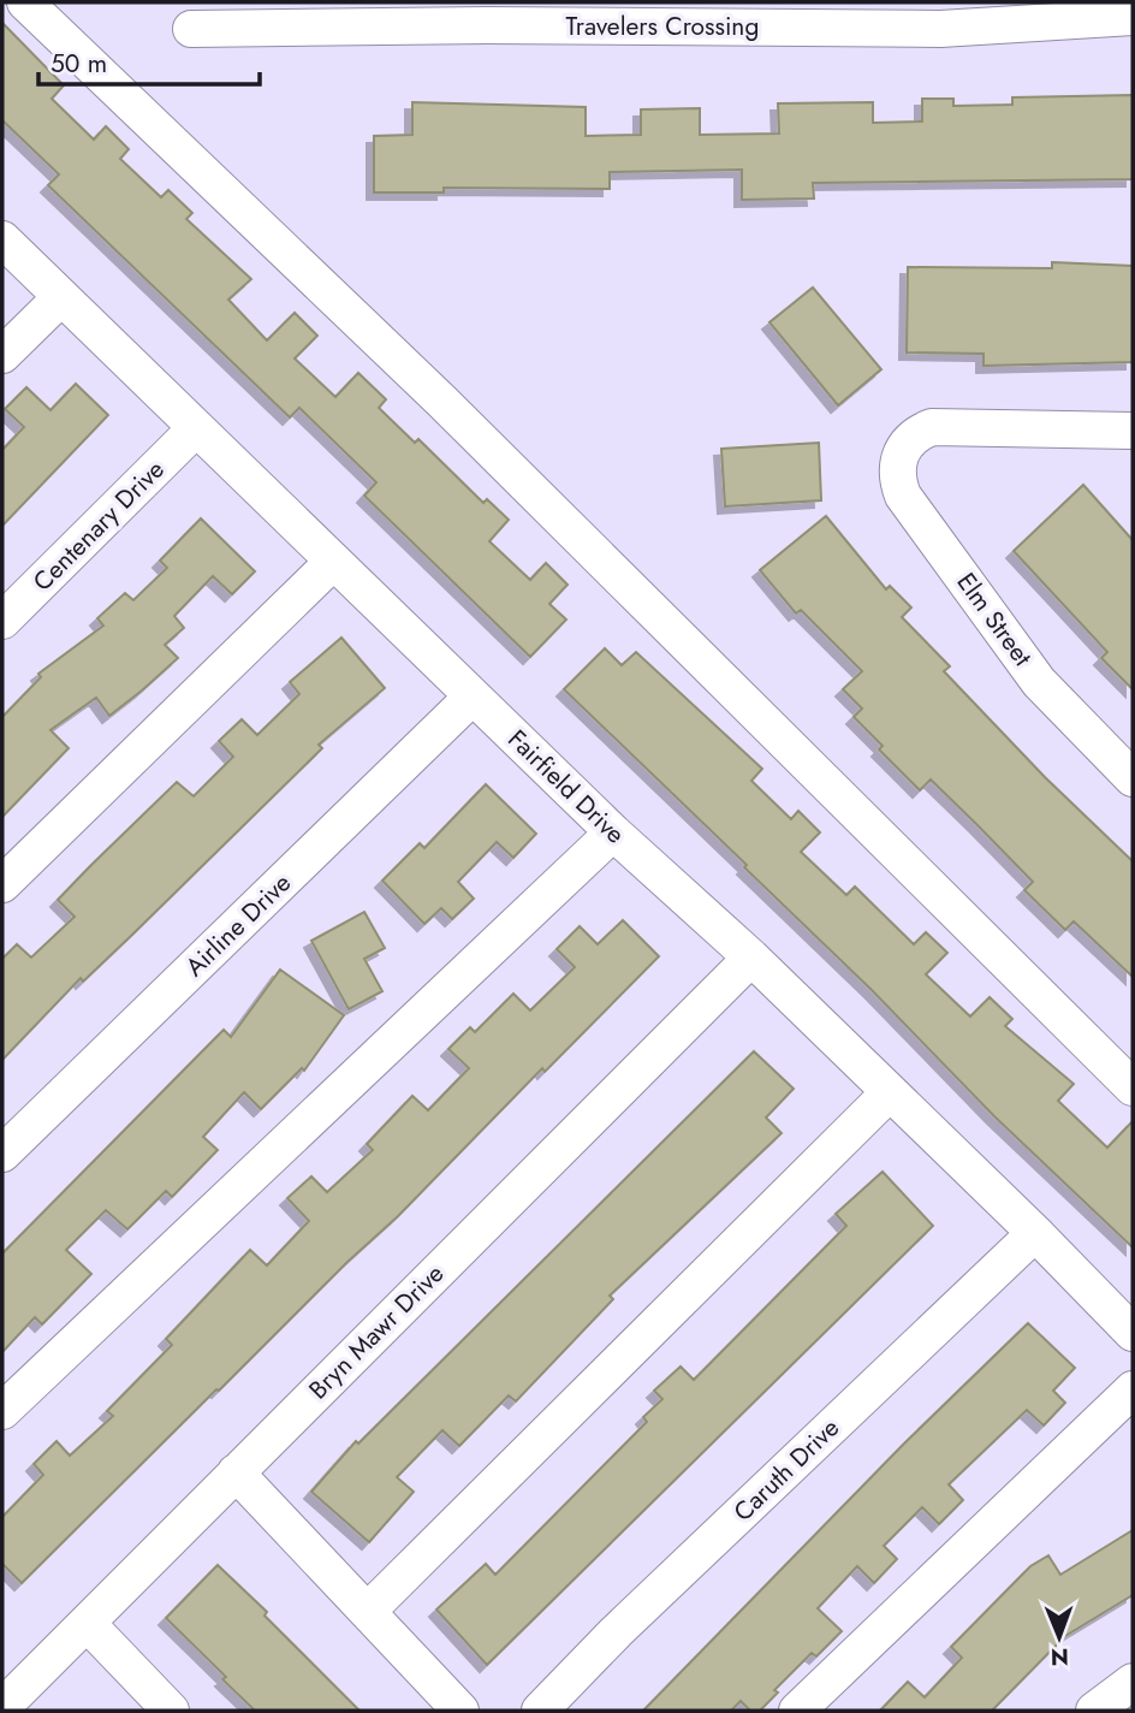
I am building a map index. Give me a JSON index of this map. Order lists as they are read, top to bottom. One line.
{"streets":{"street":["Travelers Crossing","Centenary Drive","Elm Street","Fairfield Drive","Airline Drive","Bryn Mawr Drive","Caruth Drive"]},"crossings":[["Centenary Drive","Fairfield Drive"],["Fairfield Drive","Airline Drive"],["Fairfield Drive","Bryn Mawr Drive"],["Fairfield Drive","Caruth Drive"]],"scale_bar":"50 m","north":"bottom"}
